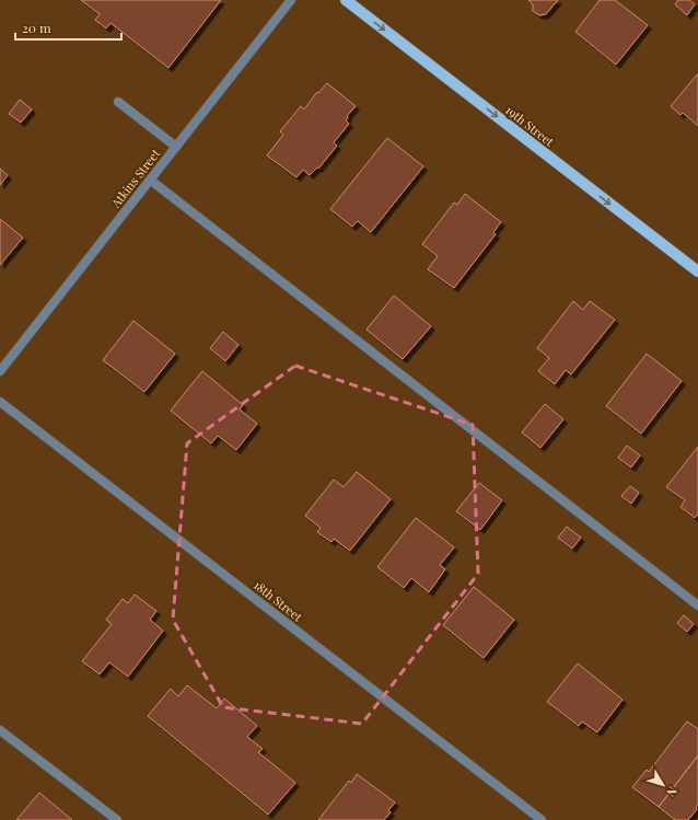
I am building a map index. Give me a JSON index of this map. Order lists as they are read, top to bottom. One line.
{"streets":{"main road":["19th Street"],"street":["Atkins Street","18th Street"]},"one_way":["19th Street"],"scale_bar":"20 m","north":"bottom right"}
